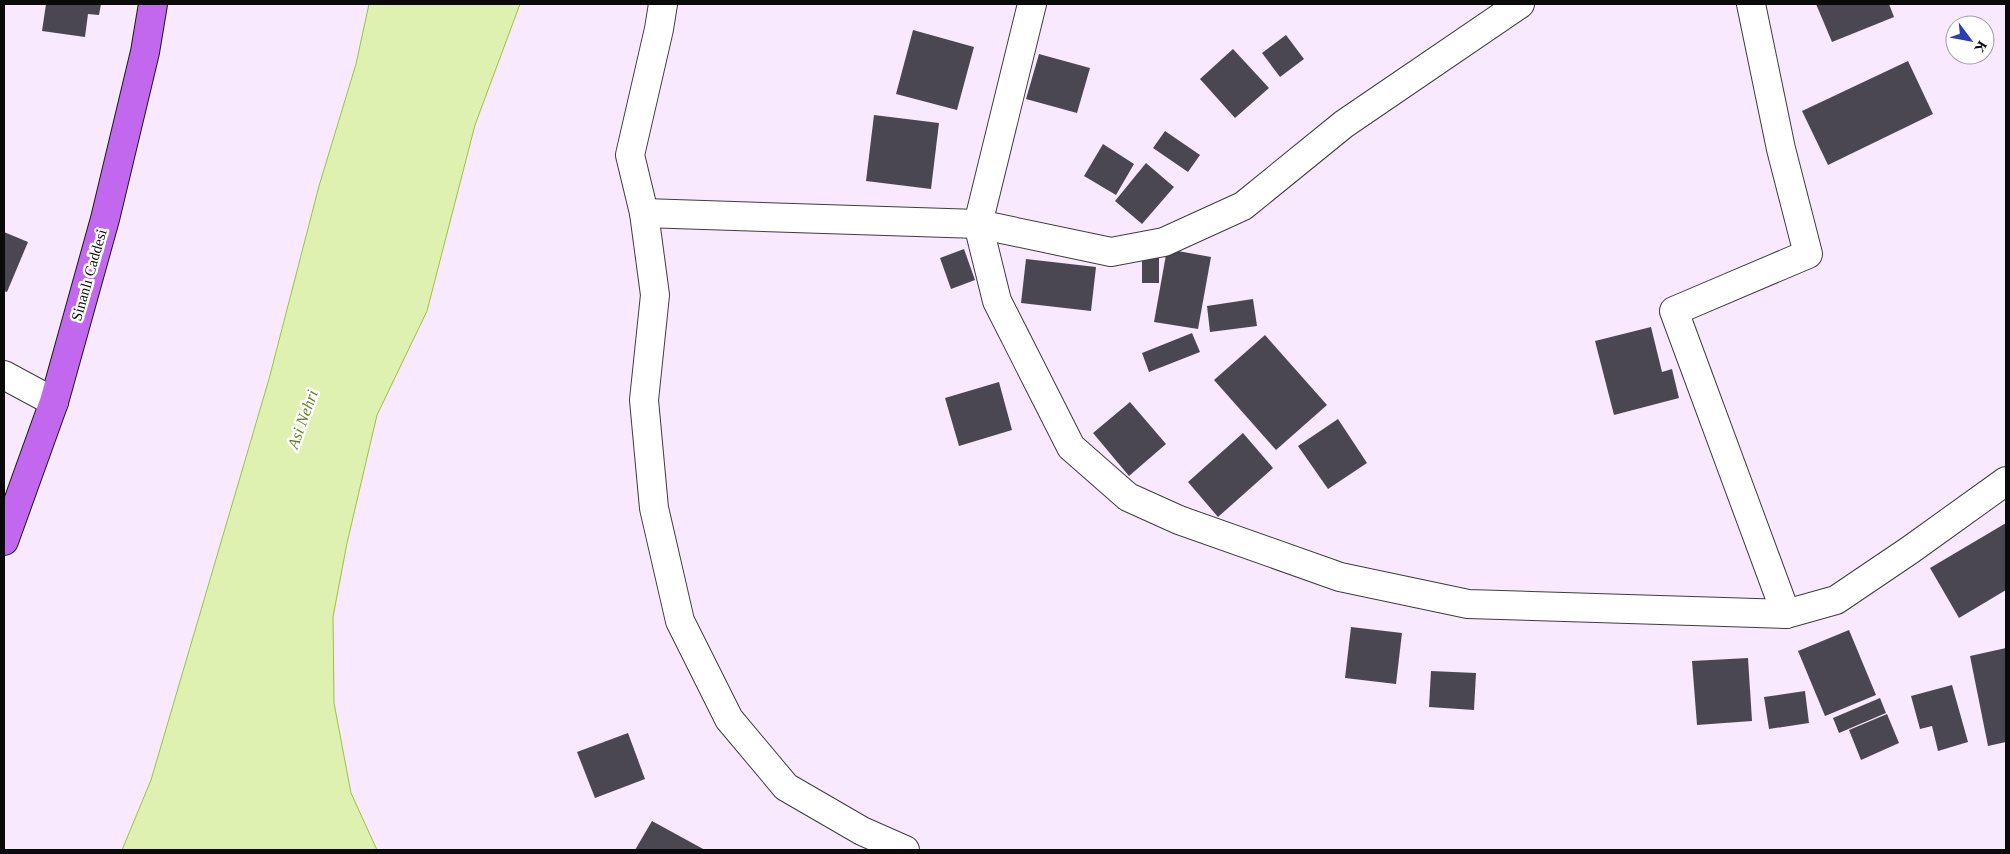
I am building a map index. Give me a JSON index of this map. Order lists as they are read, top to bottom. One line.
{"streets":{"main road":["Sinanlı Caddesi"]},"water":["Asi Nehri"],"north":"bottom right"}
